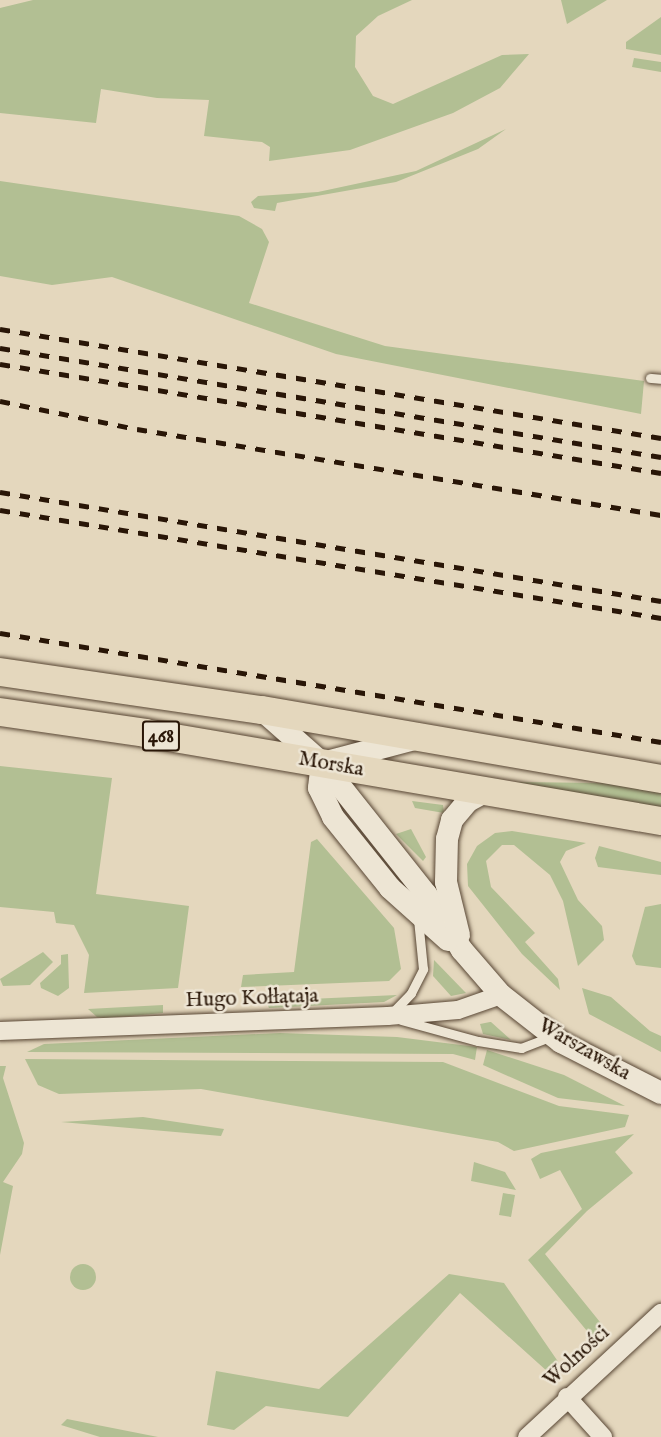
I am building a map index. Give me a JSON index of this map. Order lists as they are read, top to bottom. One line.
{"streets":{"main road":["468","Morska"],"street":["Hugo Kołłątaja","Warszawska","Wolności"]},"crossings":[["Morska","Warszawska"],["Hugo Kołłątaja","Warszawska"]]}
